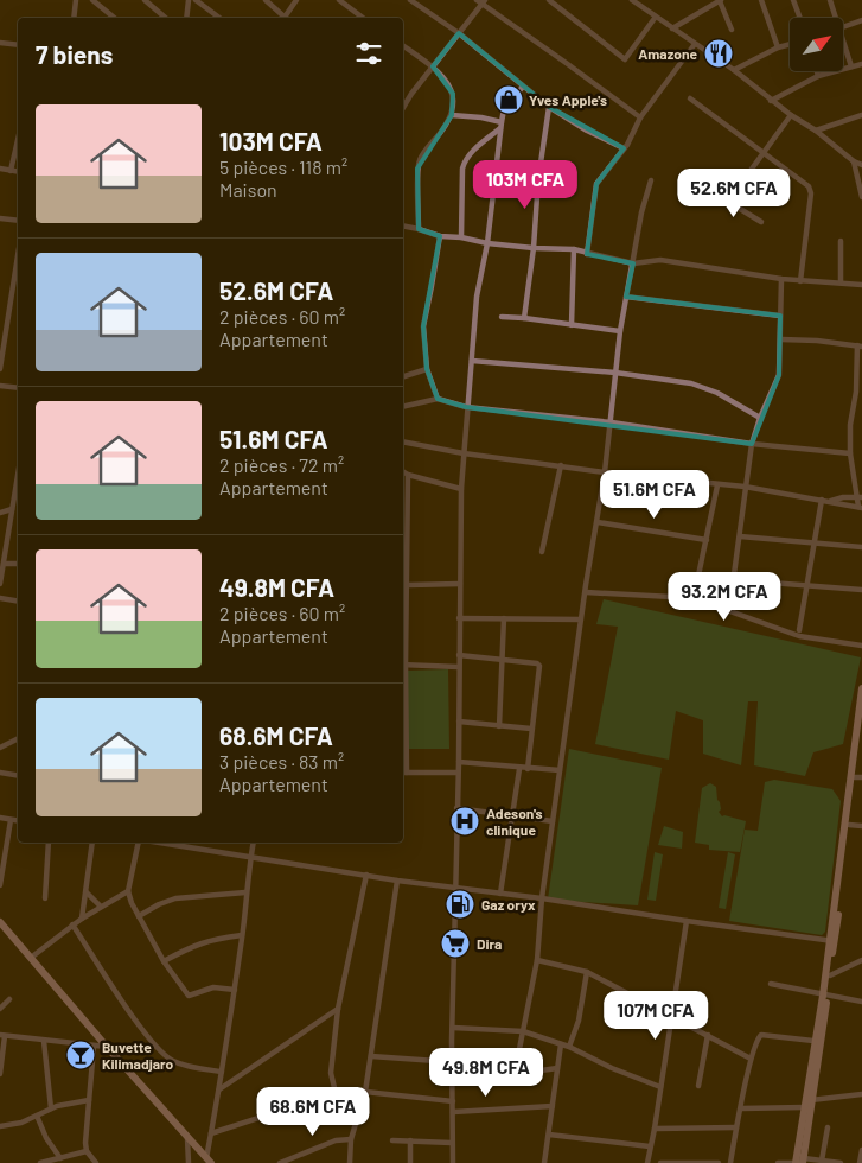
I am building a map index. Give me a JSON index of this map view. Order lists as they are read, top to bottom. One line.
{"places":{"restaurant":["Amazone"],"shop":["Yves Apple's"],"hospital":["Adeson's clinique"],"fuel station":["Gaz oryx"],"supermarket":["Dira"],"bar":["Buvette Kilimadjaro"]},"north":"top right","page":{"heading":"7 biens","list":[{"name":"103M CFA","note":"5 pièces · 118 m² · Maison"},{"name":"52.6M CFA","note":"2 pièces · 60 m² · Appartement"},{"name":"51.6M CFA","note":"2 pièces · 72 m² · Appartement"},{"name":"49.8M CFA","note":"2 pièces · 60 m² · Appartement"},{"name":"68.6M CFA","note":"3 pièces · 83 m² · Appartement"}],"price":["103M CFA","52.6M CFA","51.6M CFA","93.2M CFA","107M CFA","49.8M CFA","68.6M CFA"]}}
